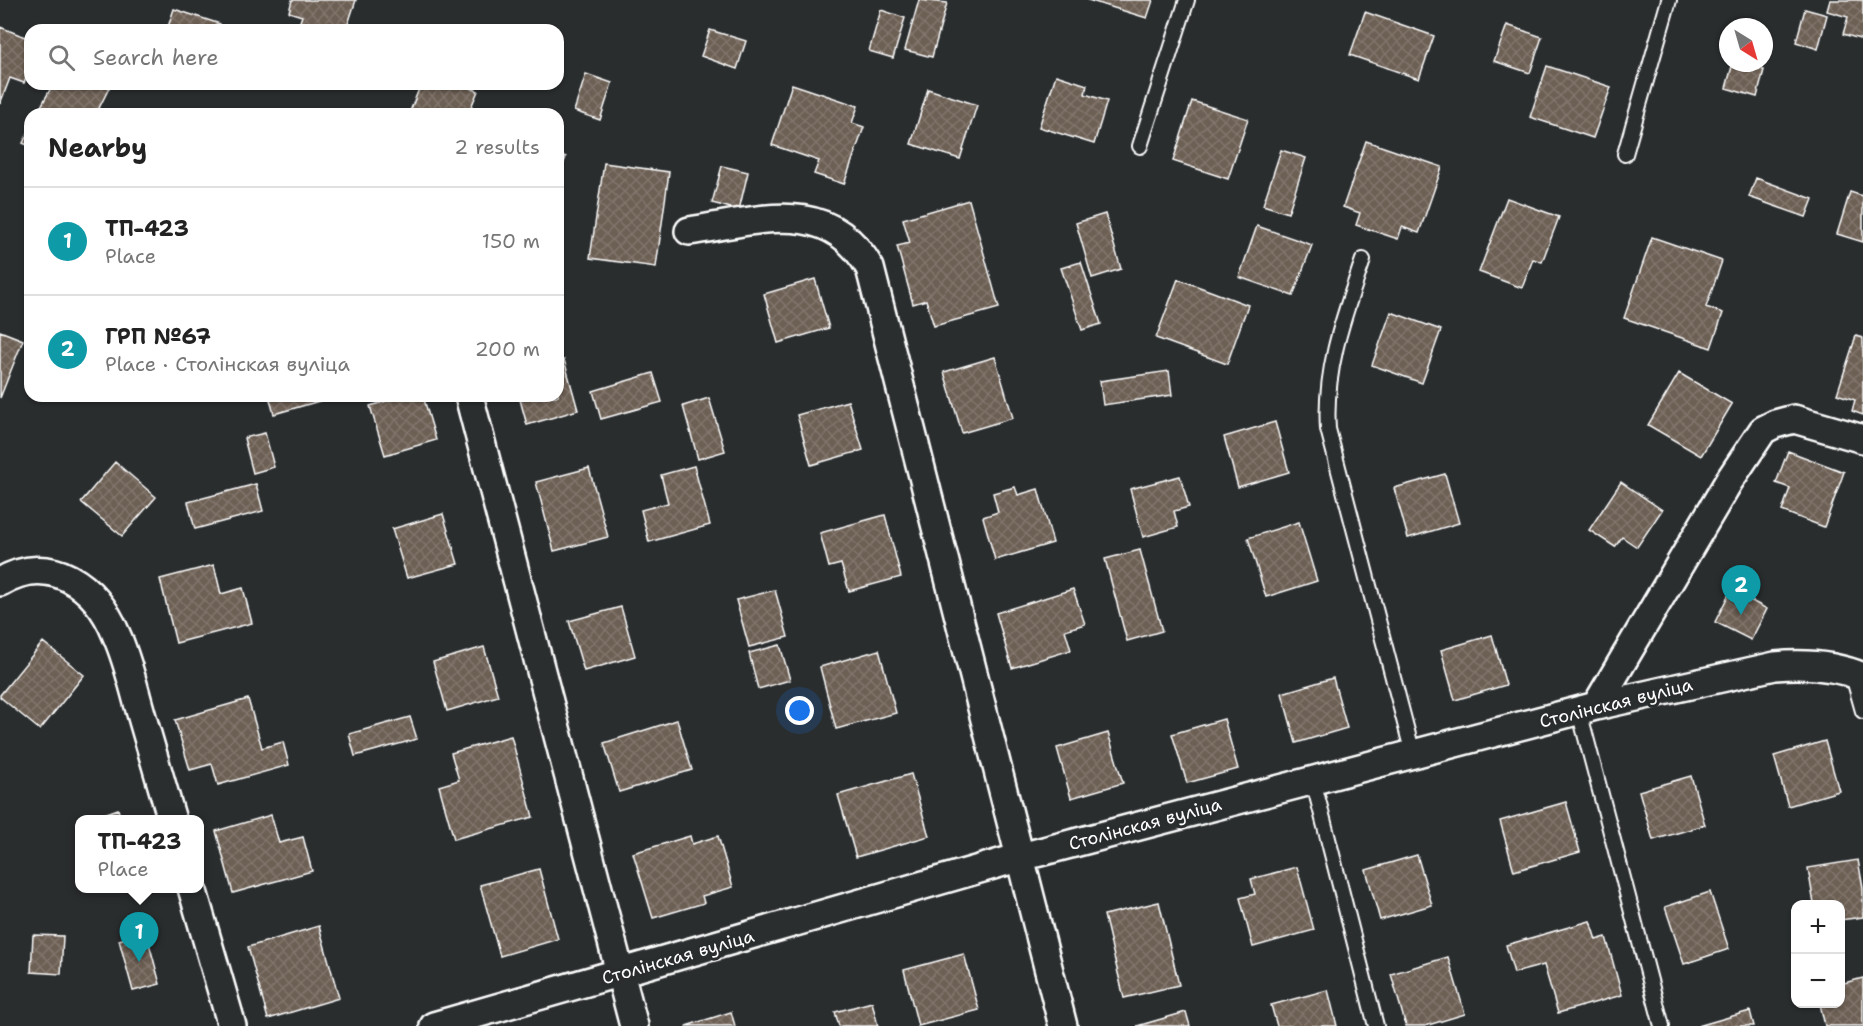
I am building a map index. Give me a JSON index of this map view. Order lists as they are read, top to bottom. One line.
{"streets":{"street":["Столінская вуліца"]},"north":"bottom right","page":{"search":"Search here","heading":["Nearby","2 results"],"list":[{"mark":"1","name":"ТП-423","note":"Place","value":"150 m"},{"mark":"2","name":"ГРП №67","note":"Place · Столінская вуліца","value":"200 m"}],"pins":["2","1"],"popup":["ТП-423","Place"],"map_buttons":["+","−"]}}
